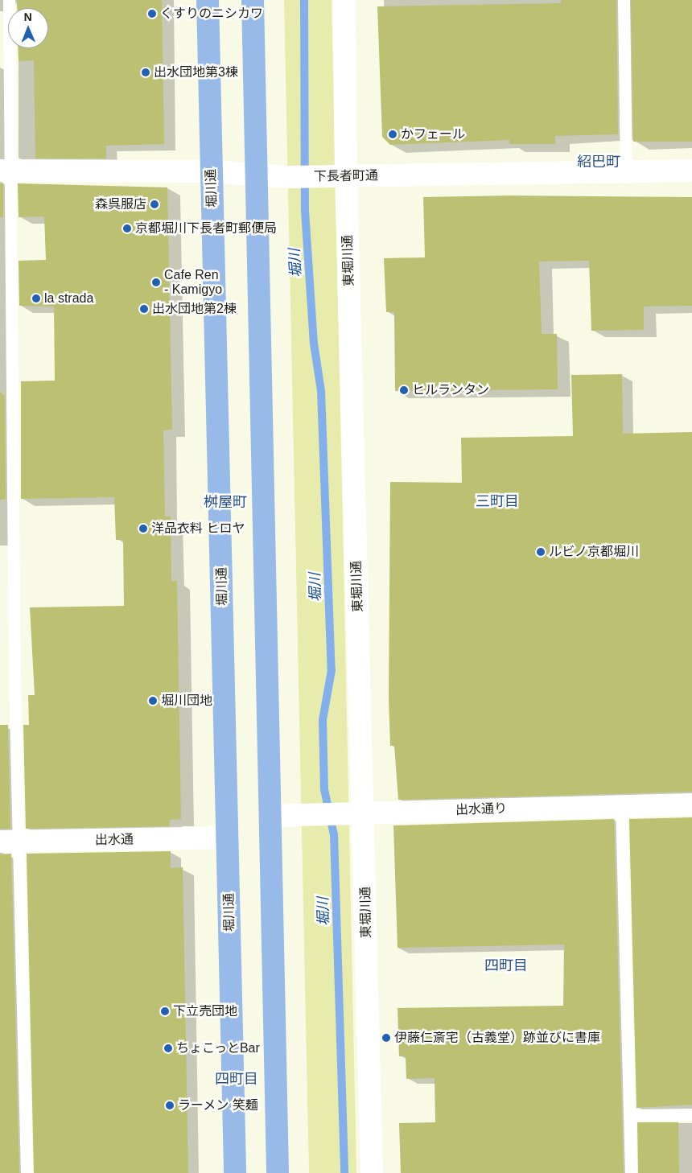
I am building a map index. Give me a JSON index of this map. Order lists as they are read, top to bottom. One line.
{"streets":{"main road":["堀川通"],"street":["下長者町通","東堀川通","出水通り","出水通"]},"crossings":[["下長者町通","堀川通"],["下長者町通","東堀川通"],["堀川通","出水通"],["東堀川通","出水通り"]],"districts":["紹巴町","三町目","桝屋町","四町目","四町目"],"water":["堀川"],"places":["くすりのニシカワ","出水団地第3棟","かフェール","森呉服店","京都堀川下長者町郵便局","Cafe Ren - Kamigyo","la strada","出水団地第2棟","ヒルランタン","洋品衣料 ヒロヤ","ルビノ京都堀川","堀川団地","下立売団地","伊藤仁斎宅（古義堂）跡並びに書庫","ちょこっとBar","ラーメン 笑麺"],"north":"top"}
